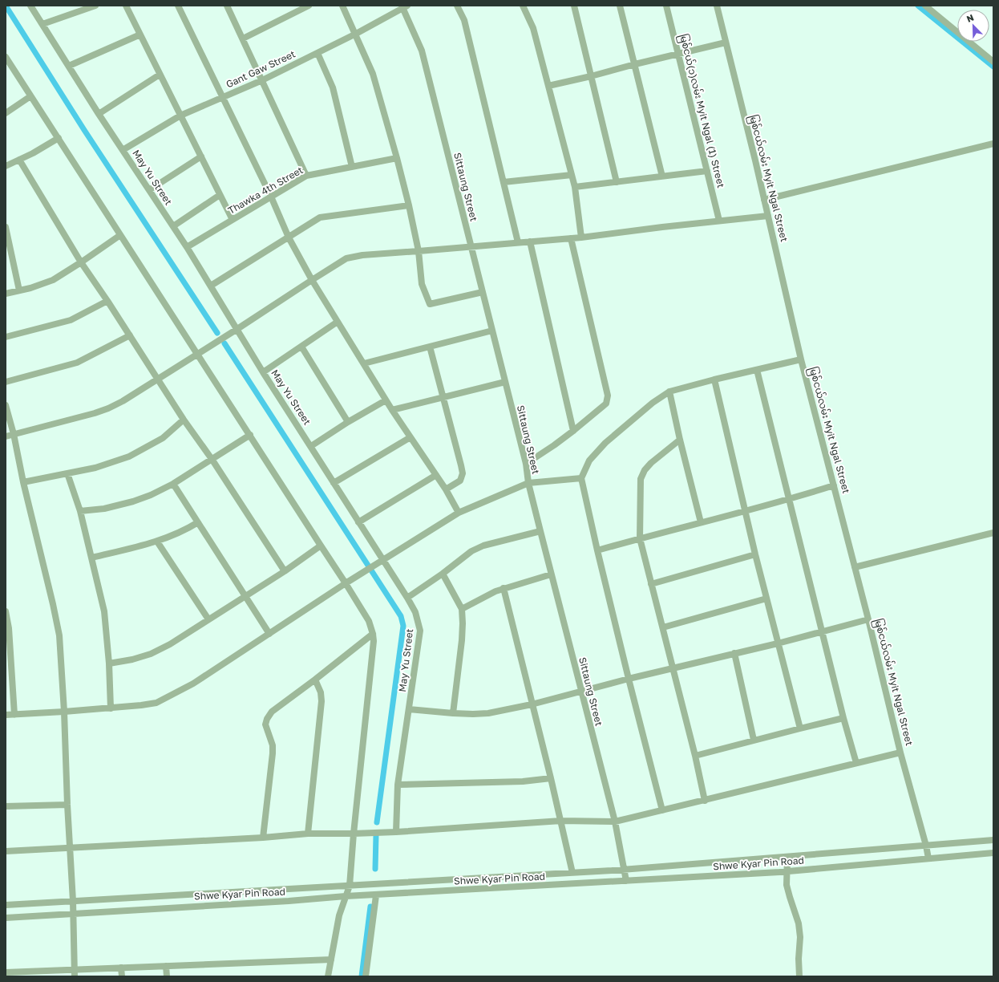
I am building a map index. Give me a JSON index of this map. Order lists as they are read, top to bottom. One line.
{"streets":{"street":["Gant Gaw Street","မြစ်ငယ်(၁)လမ်း Myit Ngal (1) Street","May Yu Street","မြစ်ငယ်လမ်း Myit Ngal Street","Sittaung Street","Thawka 4th Street","Shwe Kyar Pin Road"]},"crossings":[["Gant Gaw Street","May Yu Street"],["Gant Gaw Street","Sittaung Street"],["May Yu Street","Thawka 4th Street"],["မြစ်ငယ်လမ်း Myit Ngal Street","Shwe Kyar Pin Road"],["Sittaung Street","Shwe Kyar Pin Road"]],"north":"top left"}
